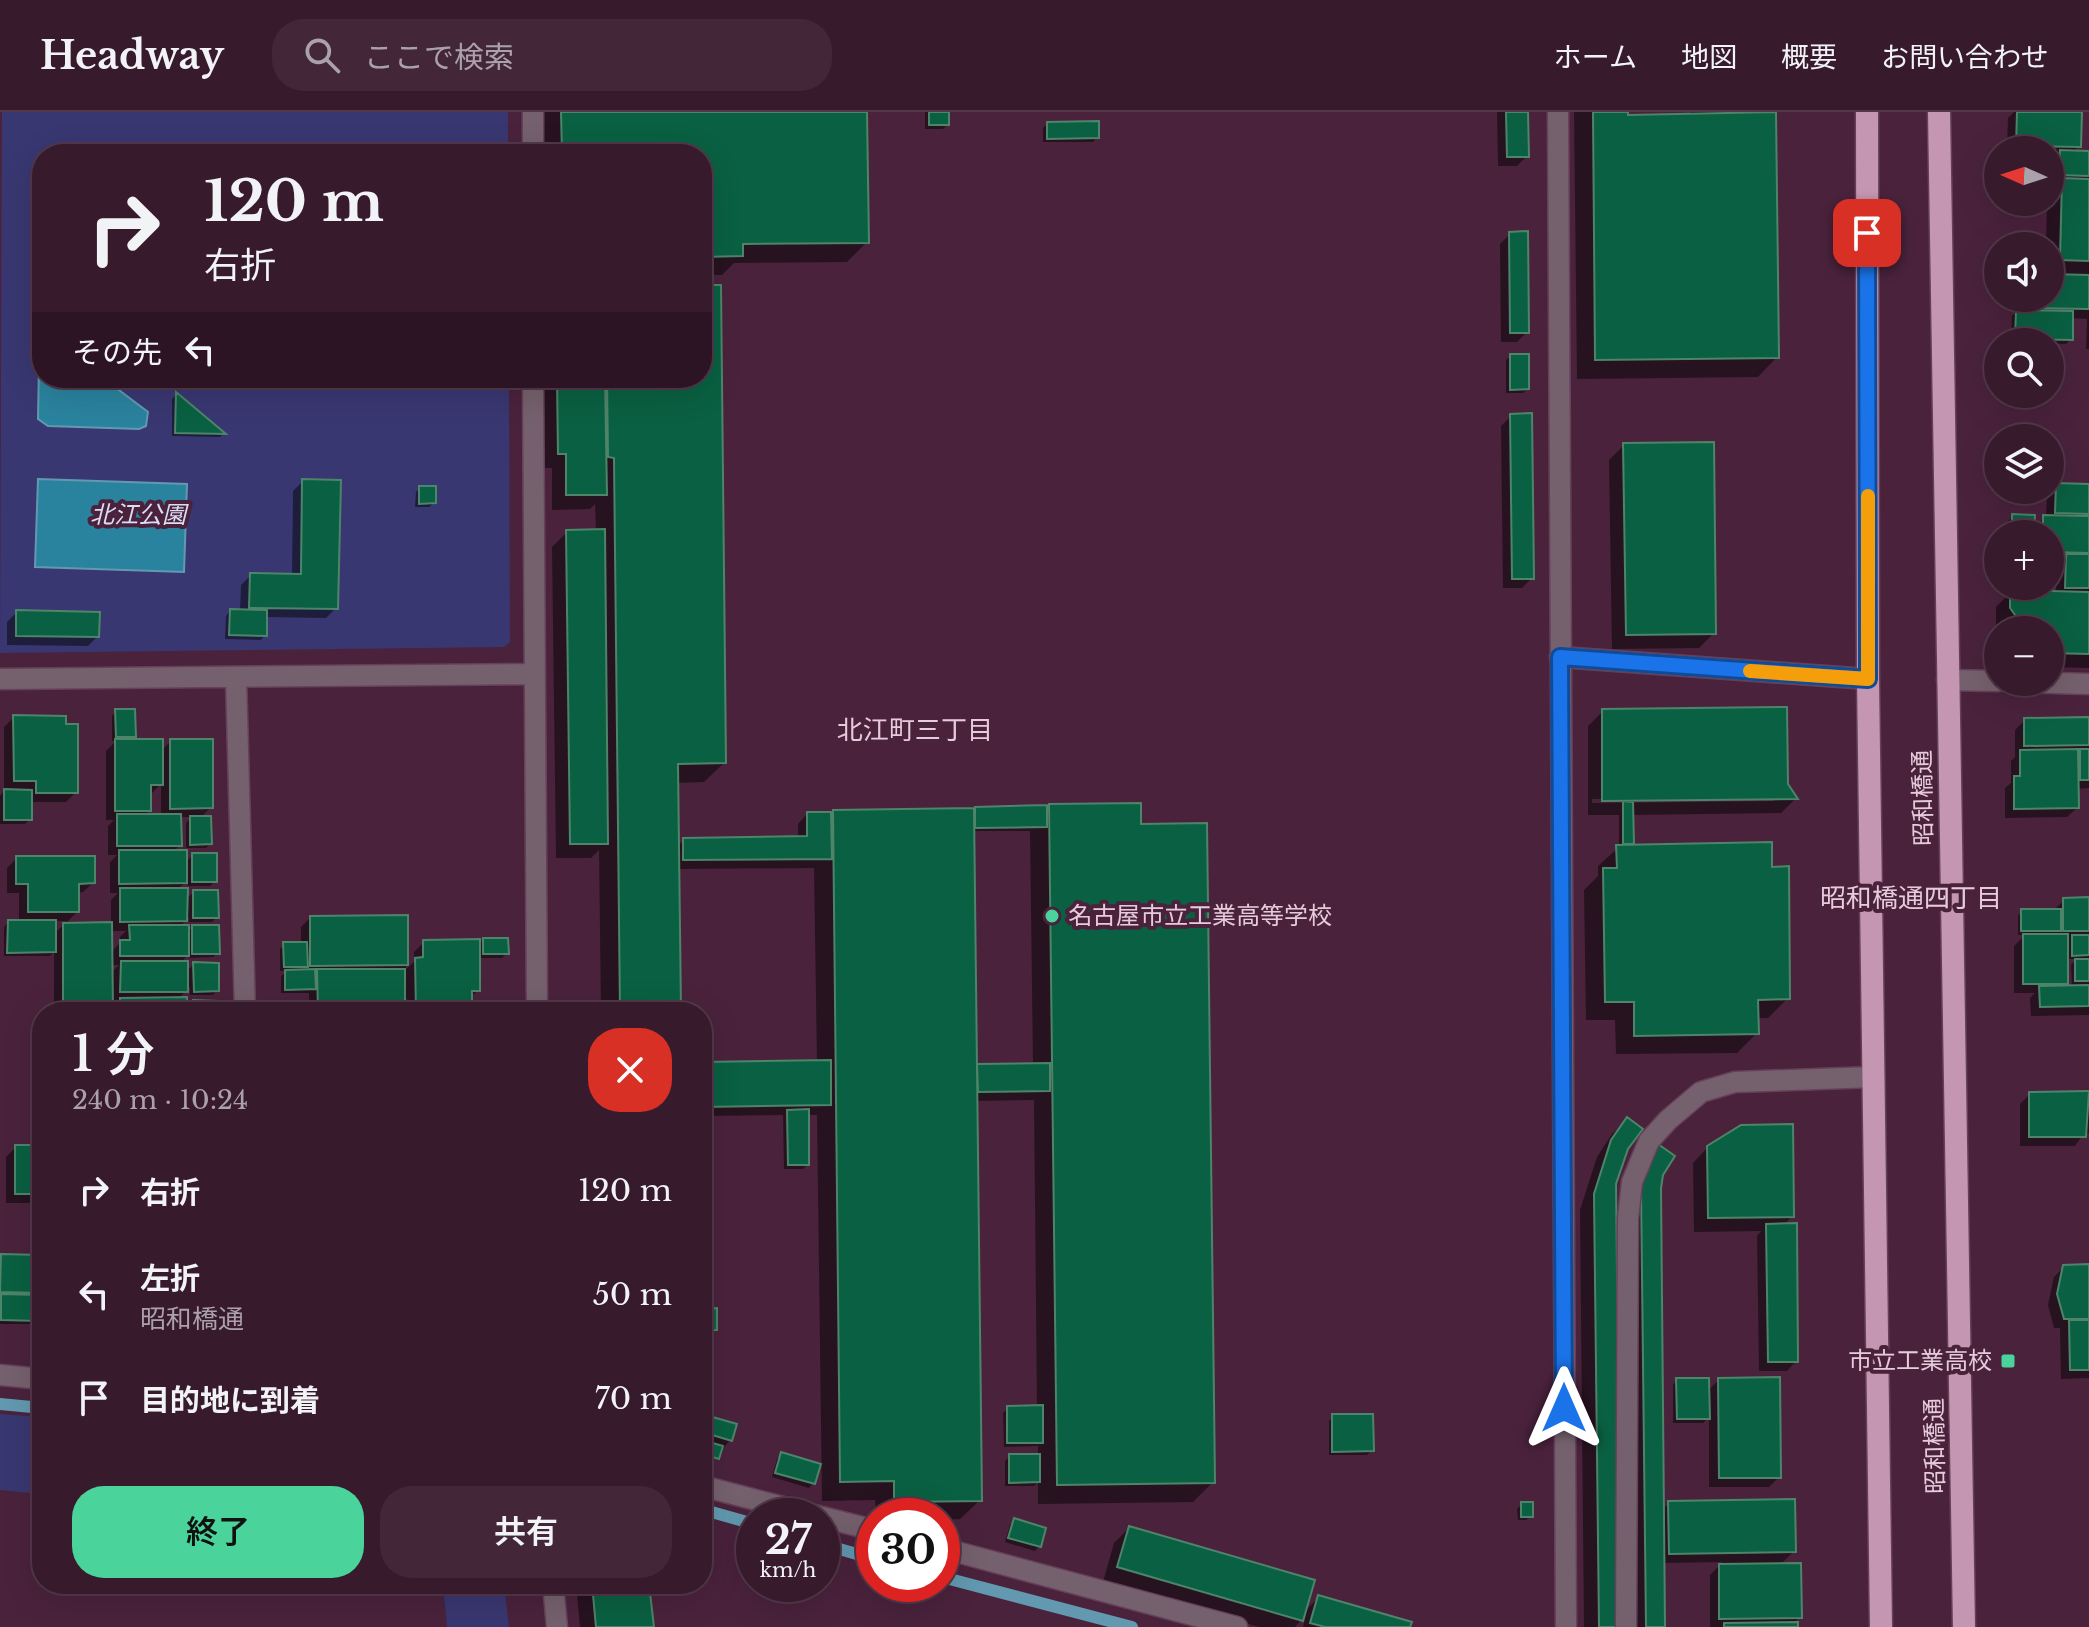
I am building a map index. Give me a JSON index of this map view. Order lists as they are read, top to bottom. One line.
{"streets":{"highway":["昭和橋通"]},"districts":["北江町三丁目","昭和橋通四丁目"],"parks":["北江公園"],"places":{"other":["名古屋市立工業高等学校"],"transit":["市立工業高校"]},"north":"left","page":{"header":"Headway","search":"ここで検索","nav":["ホーム","地図","概要","お問い合わせ"],"map_buttons":["+","−"],"turn":["120 m","右折"],"then":"その先","heading":["1 分","240 m · 10:24"],"list":[{"name":"右折","value":"120 m"},{"name":"左折","note":"昭和橋通","value":"50 m"},{"name":"目的地に到着","value":"70 m"}],"buttons":["終了","共有"],"speed":"27 km/h","limit":"30"}}
